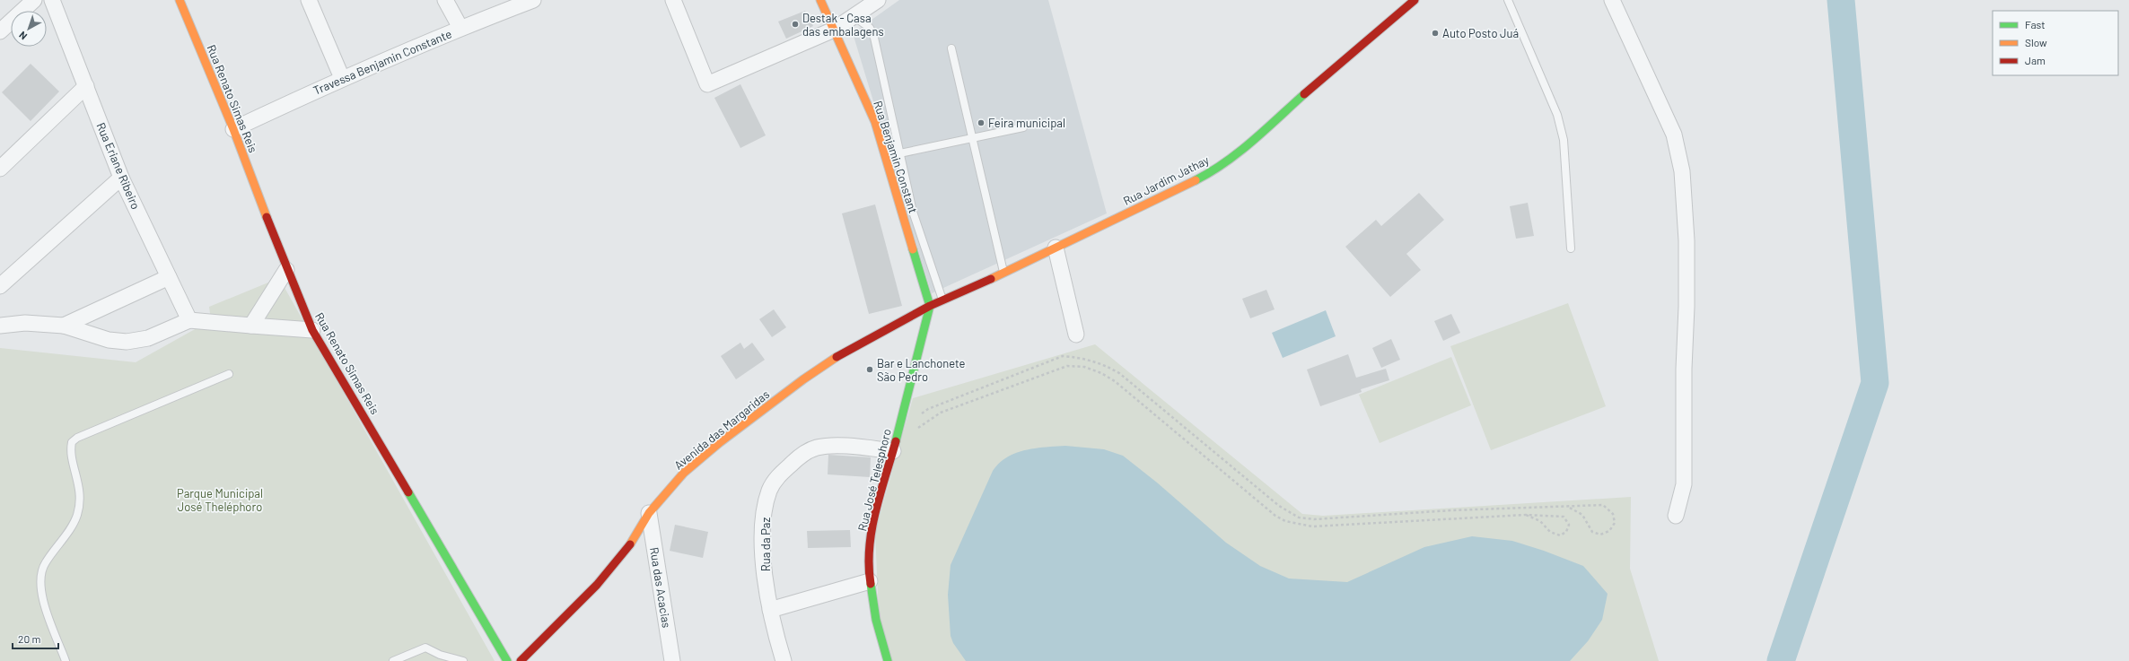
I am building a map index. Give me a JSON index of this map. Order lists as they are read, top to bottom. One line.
{"streets":{"street":["Travessa Benjamin Constante","Rua Renato Simas Reis","Rua Benjamin Constant","Rua Eriane Ribeiro","Rua Jardim Jathay","Avenida das Margaridas","Rua José Telesphoro","Rua da Paz","Rua das Acacias"]},"crossings":[["Travessa Benjamin Constante","Rua Renato Simas Reis"],["Rua Benjamin Constant","Rua Jardim Jathay"],["Rua Benjamin Constant","Avenida das Margaridas"],["Rua Benjamin Constant","Rua José Telesphoro"],["Rua Jardim Jathay","Avenida das Margaridas"],["Rua Jardim Jathay","Rua José Telesphoro"],["Avenida das Margaridas","Rua José Telesphoro"],["Avenida das Margaridas","Rua das Acacias"],["Rua José Telesphoro","Rua da Paz"]],"parks":["Parque Municipal José Theléphoro"],"places":["Destak - Casa das embalagens","Auto Posto Juá","Feira municipal","Bar e Lanchonete São Pedro"],"legend":["Fast","Slow","Jam"],"scale_bar":"20 m","north":"bottom left"}
